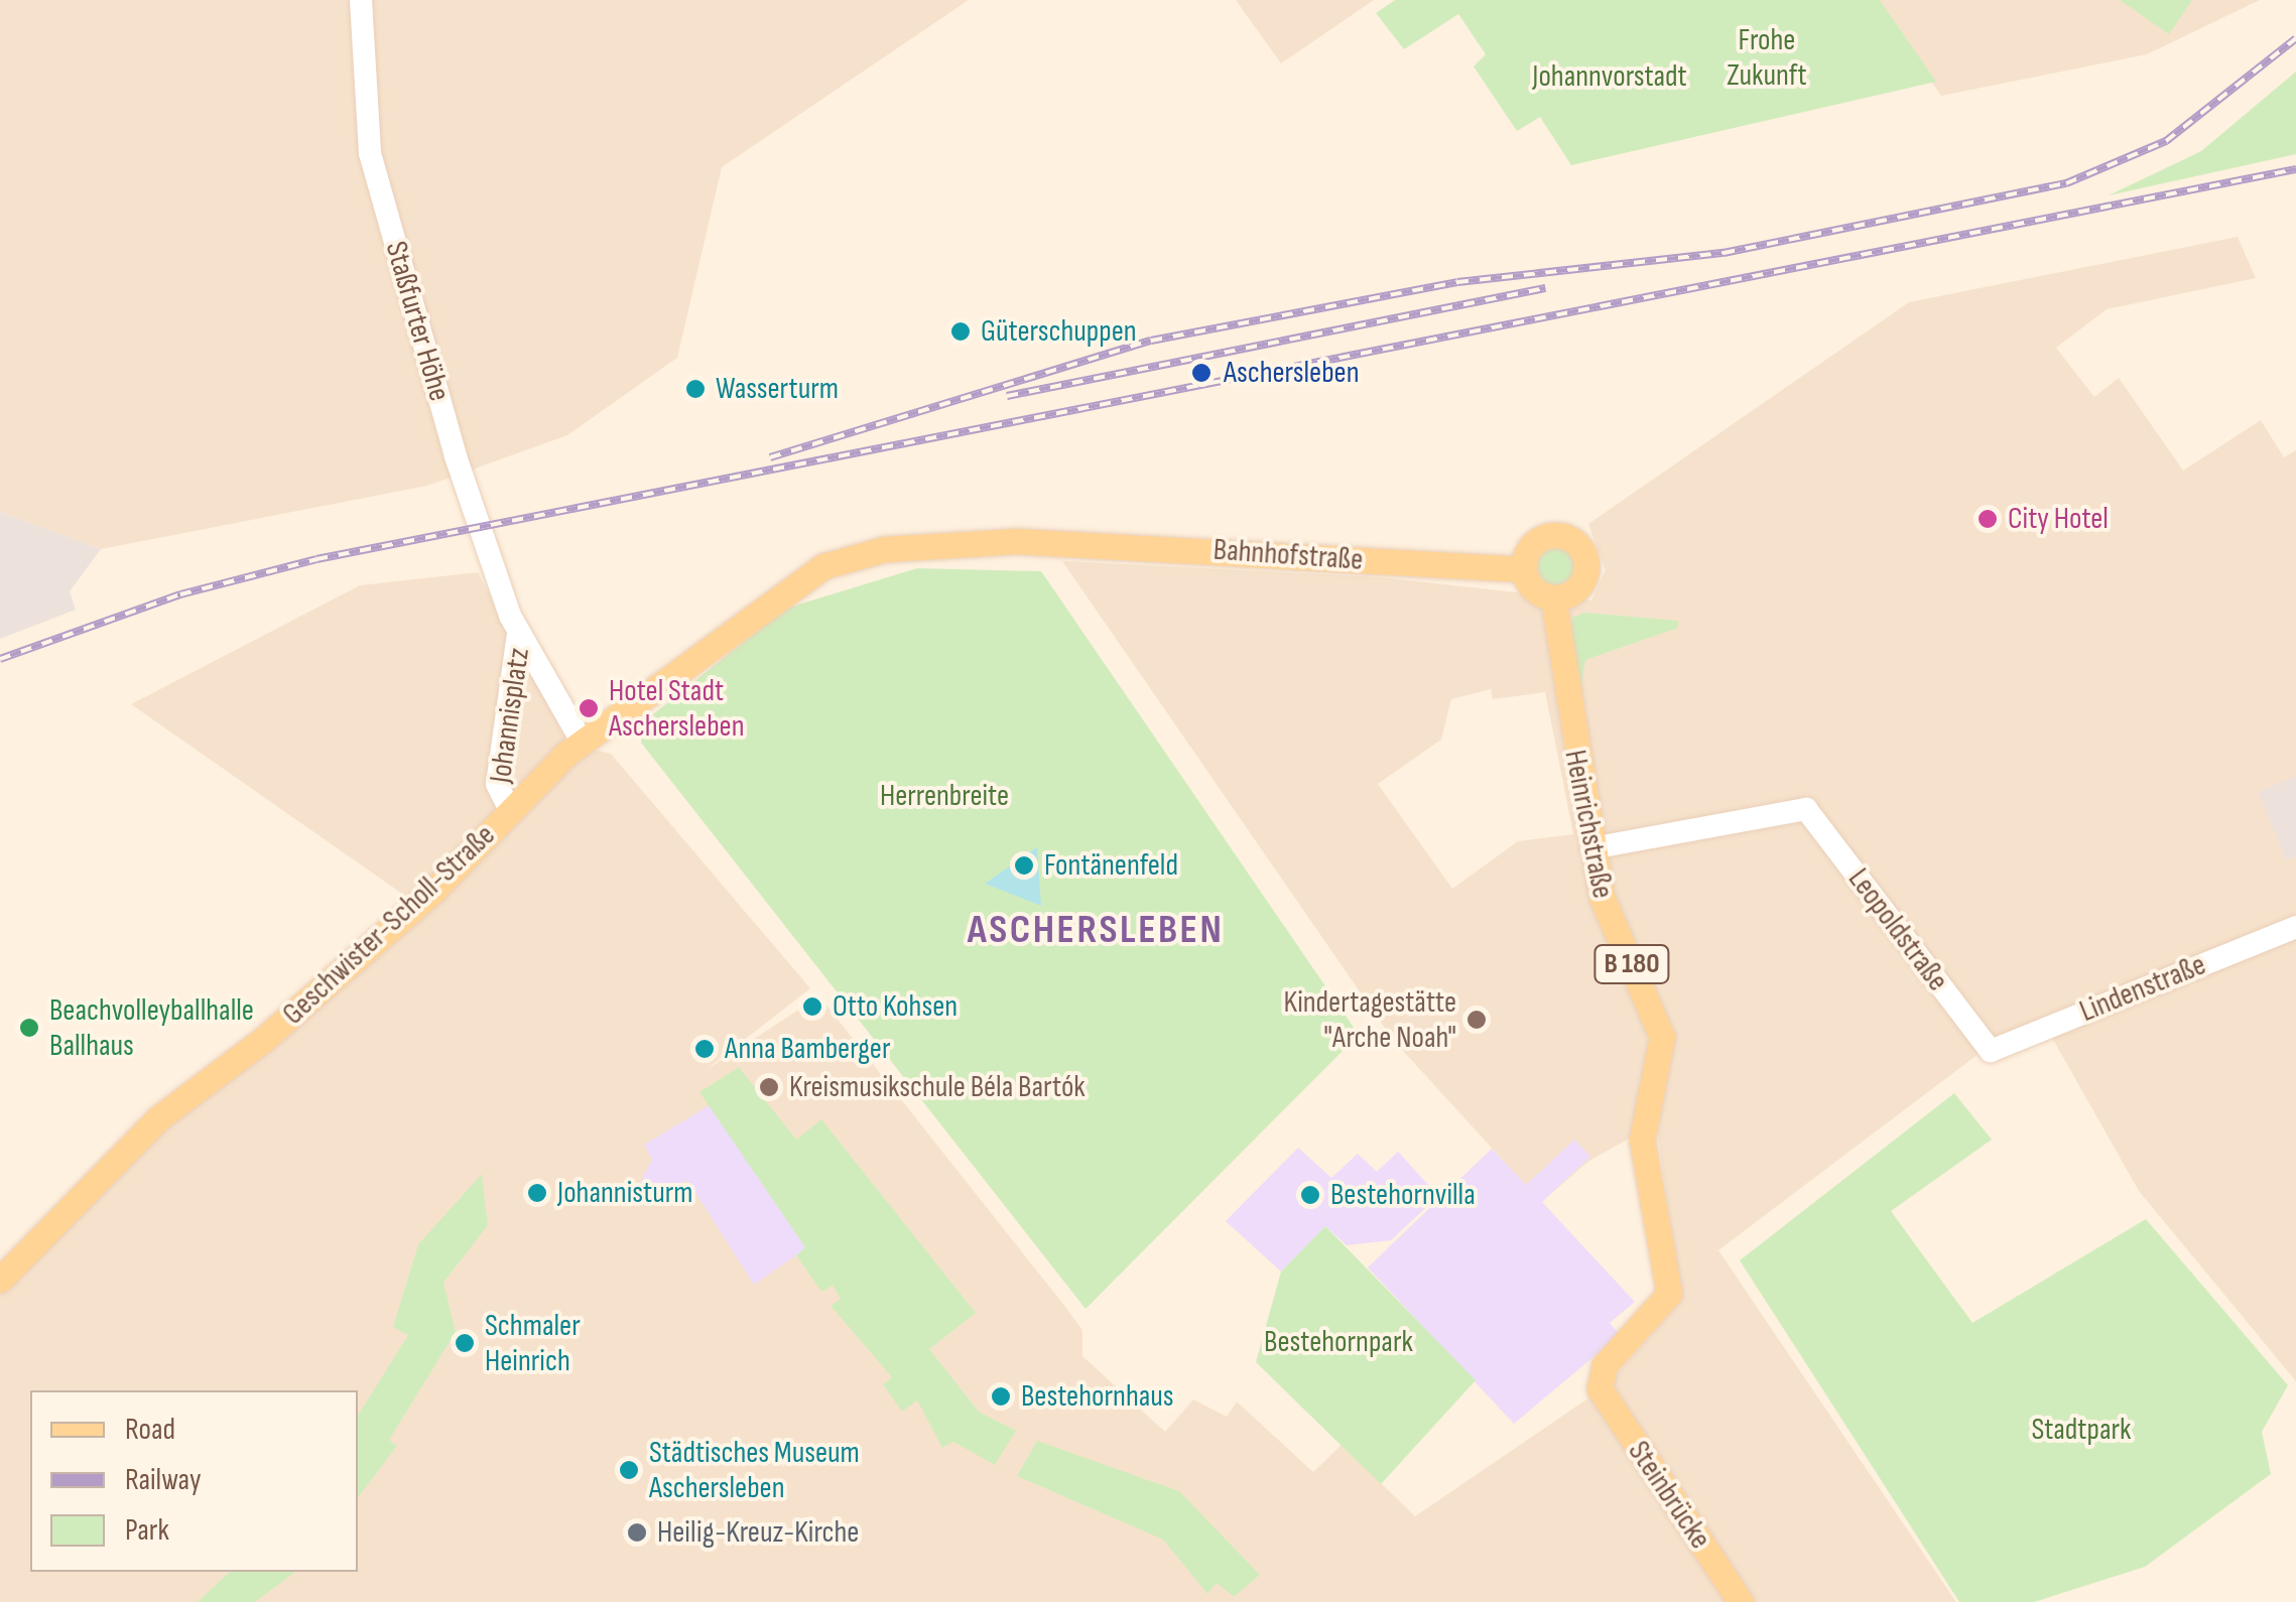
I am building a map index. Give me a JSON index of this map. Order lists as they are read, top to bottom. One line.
{"streets":{"main road":["Staßfurter Höhe","Bahnhofstraße","Johannisplatz","Heinrichstraße","Geschwister-Scholl-Straße","Leopoldstraße","B 180","Lindenstraße","Steinbrücke"]},"crossings":[["Staßfurter Höhe","Johannisplatz"],["Bahnhofstraße","Johannisplatz"],["Bahnhofstraße","Heinrichstraße"],["Johannisplatz","Geschwister-Scholl-Straße"],["Heinrichstraße","Leopoldstraße"],["Heinrichstraße","Steinbrücke"],["Leopoldstraße","Lindenstraße"]],"districts":["ASCHERSLEBEN"],"parks":["Frohe Zukunft","Johannvorstadt","Herrenbreite","Bestehornpark","Stadtpark"],"places":["Güterschuppen","Aschersleben","Wasserturm","City Hotel","Hotel Stadt Aschersleben","Fontänenfeld","Otto Kohsen","Kindertagestätte \"Arche Noah\"","Beachvolleyballhalle Ballhaus","Anna Bamberger","Kreismusikschule Béla Bartók","Johannisturm","Bestehornvilla","Schmaler Heinrich","Bestehornhaus","Städtisches Museum Aschersleben","Heilig-Kreuz-Kirche"],"legend":["Road","Railway","Park"]}
